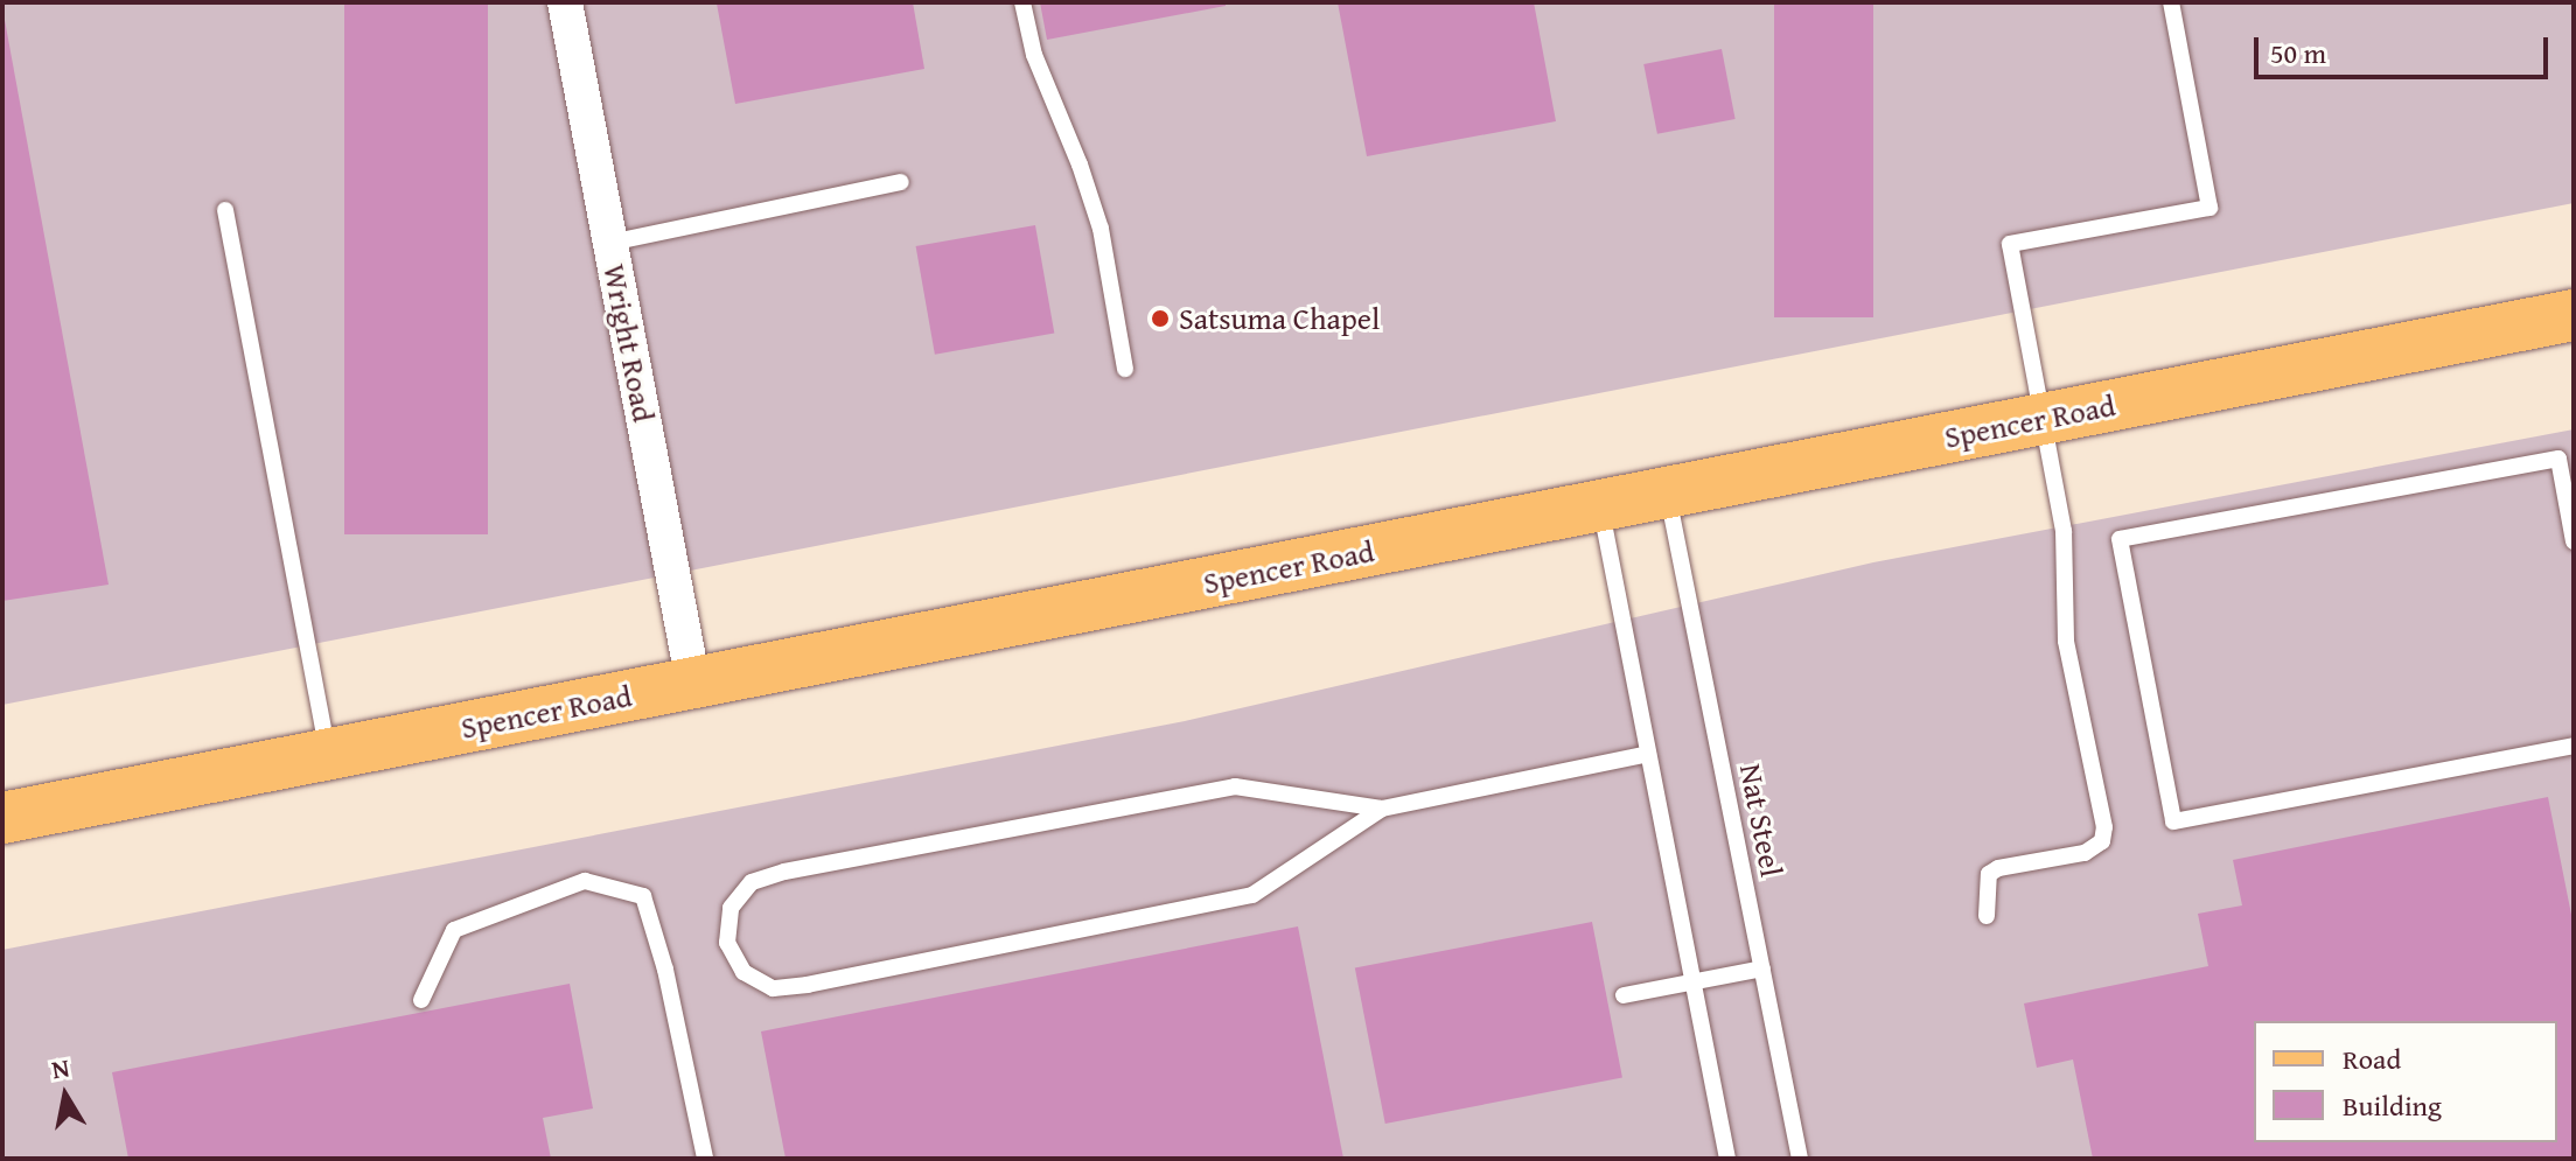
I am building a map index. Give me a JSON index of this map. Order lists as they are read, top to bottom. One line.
{"streets":{"main road":["Spencer Road"],"street":["Wright Road"],"lane":["Nat Steel"]},"crossings":[["Wright Road","Spencer Road"],["Spencer Road","Nat Steel"]],"places":["Satsuma Chapel"],"legend":["Road","Building"],"scale_bar":"50 m","north":"top"}
